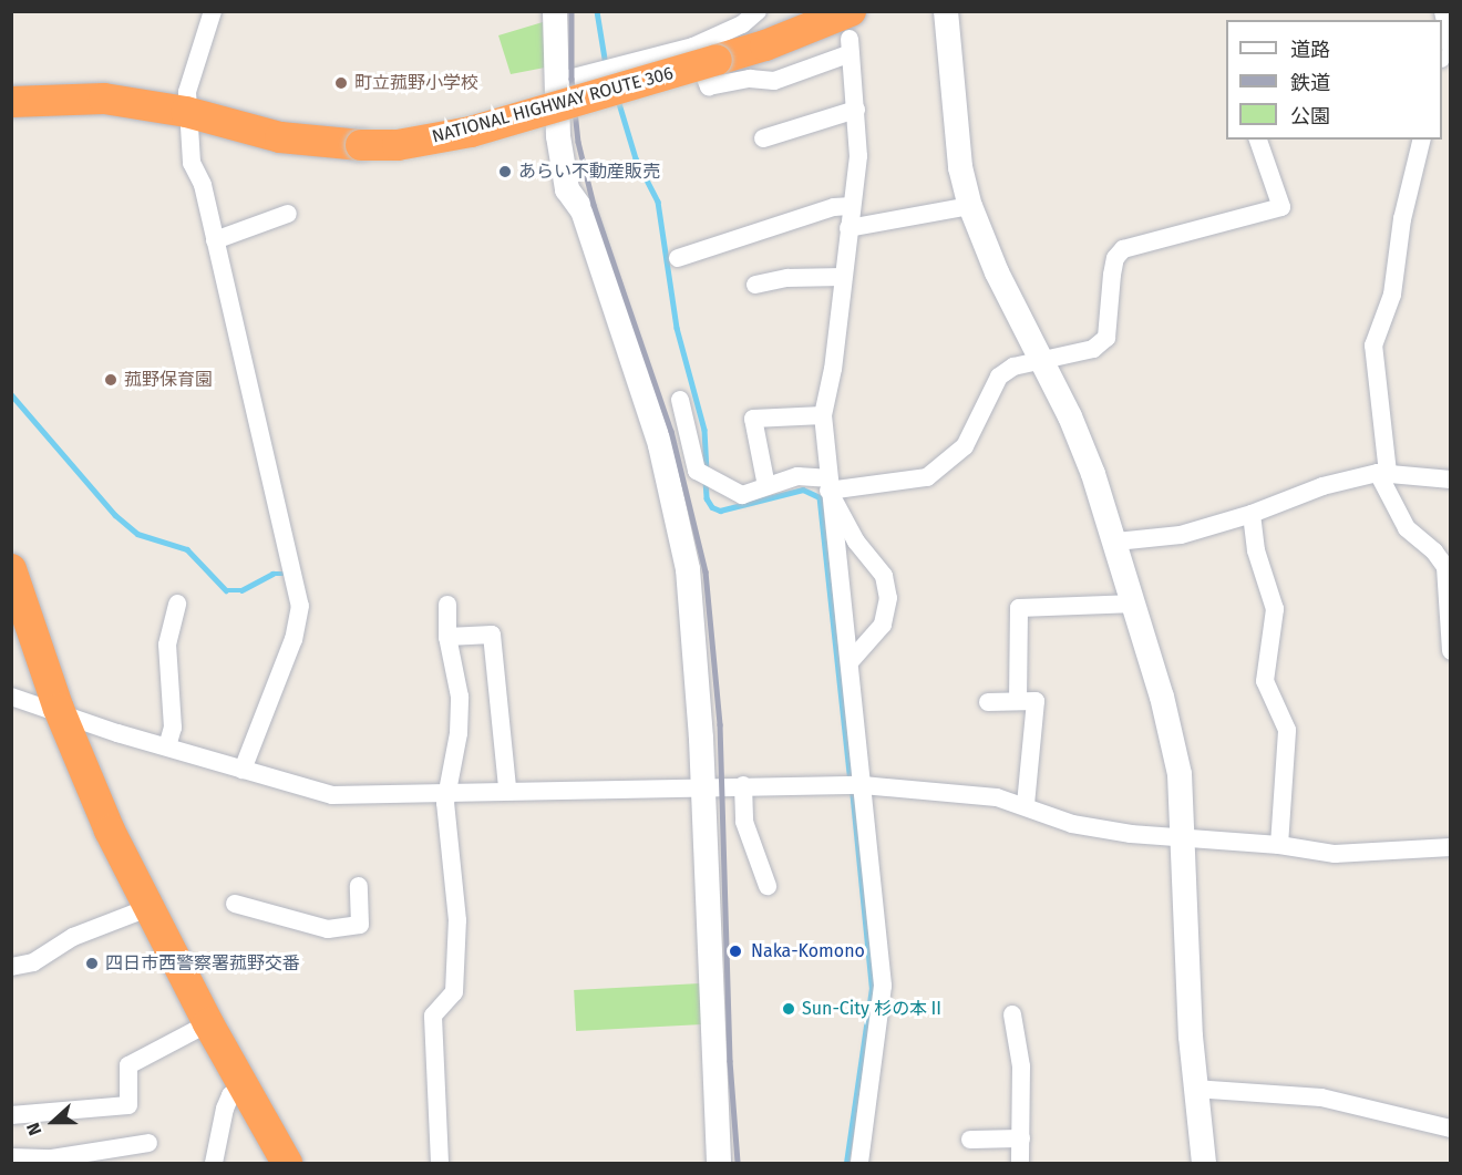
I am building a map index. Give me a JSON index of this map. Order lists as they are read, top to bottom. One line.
{"streets":{"highway":["NATIONAL HIGHWAY ROUTE 306"]},"places":["町立菰野小学校","あらい不動産販売","菰野保育園","Naka-Komono","四日市西警察署菰野交番","Sun-City 杉の本Ⅱ"],"legend":["道路","鉄道","公園"],"north":"left"}
